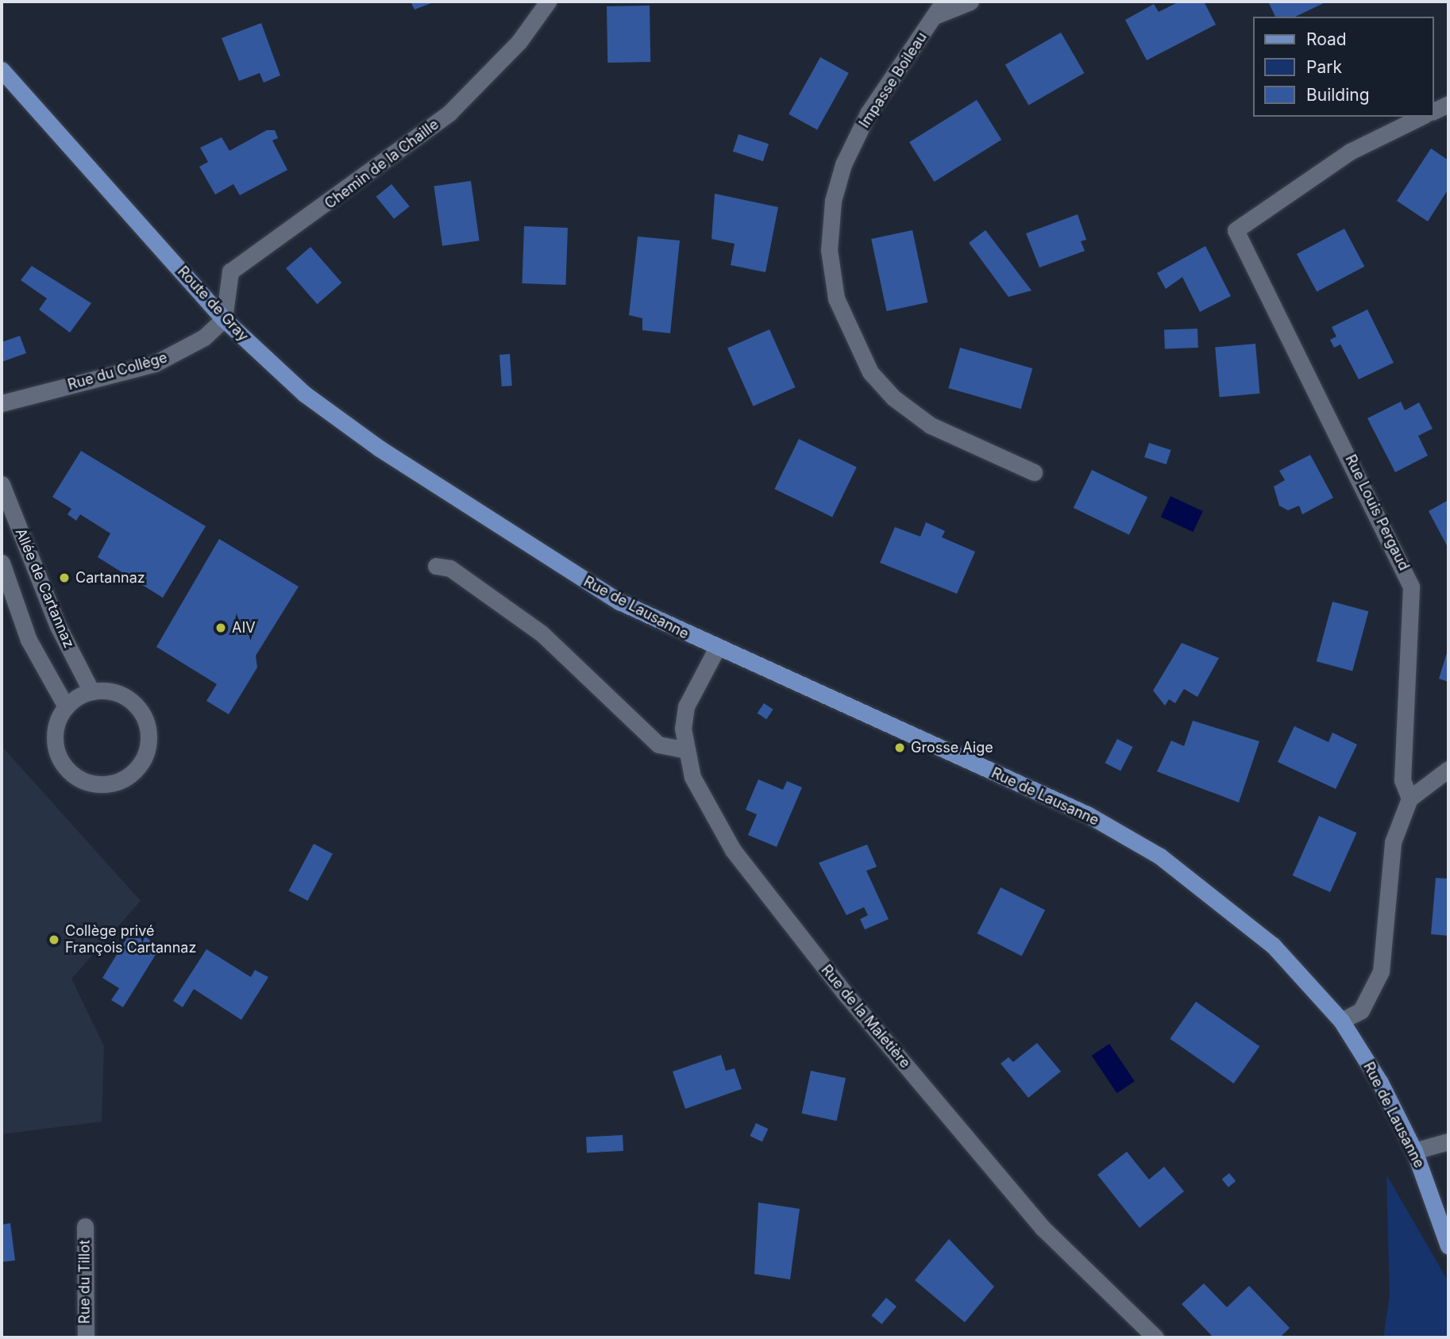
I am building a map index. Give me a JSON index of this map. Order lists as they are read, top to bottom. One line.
{"streets":{"main road":["Route de Gray","Rue de Lausanne"],"street":["Impasse Boileau","Chemin de la Chaille","Rue du Collège","Rue Louis Pergaud","Allée de Cartannaz","Rue de la Maletière","Rue du Tillot"]},"crossings":[["Chemin de la Chaille","Route de Gray"],["Chemin de la Chaille","Rue du Collège"],["Route de Gray","Rue du Collège"],["Route de Gray","Rue de Lausanne"],["Rue de Lausanne","Rue de la Maletière"]],"places":["Cartannaz","AIV","Grosse Aige","Collège privé François Cartannaz"],"legend":["Road","Park","Building"]}
